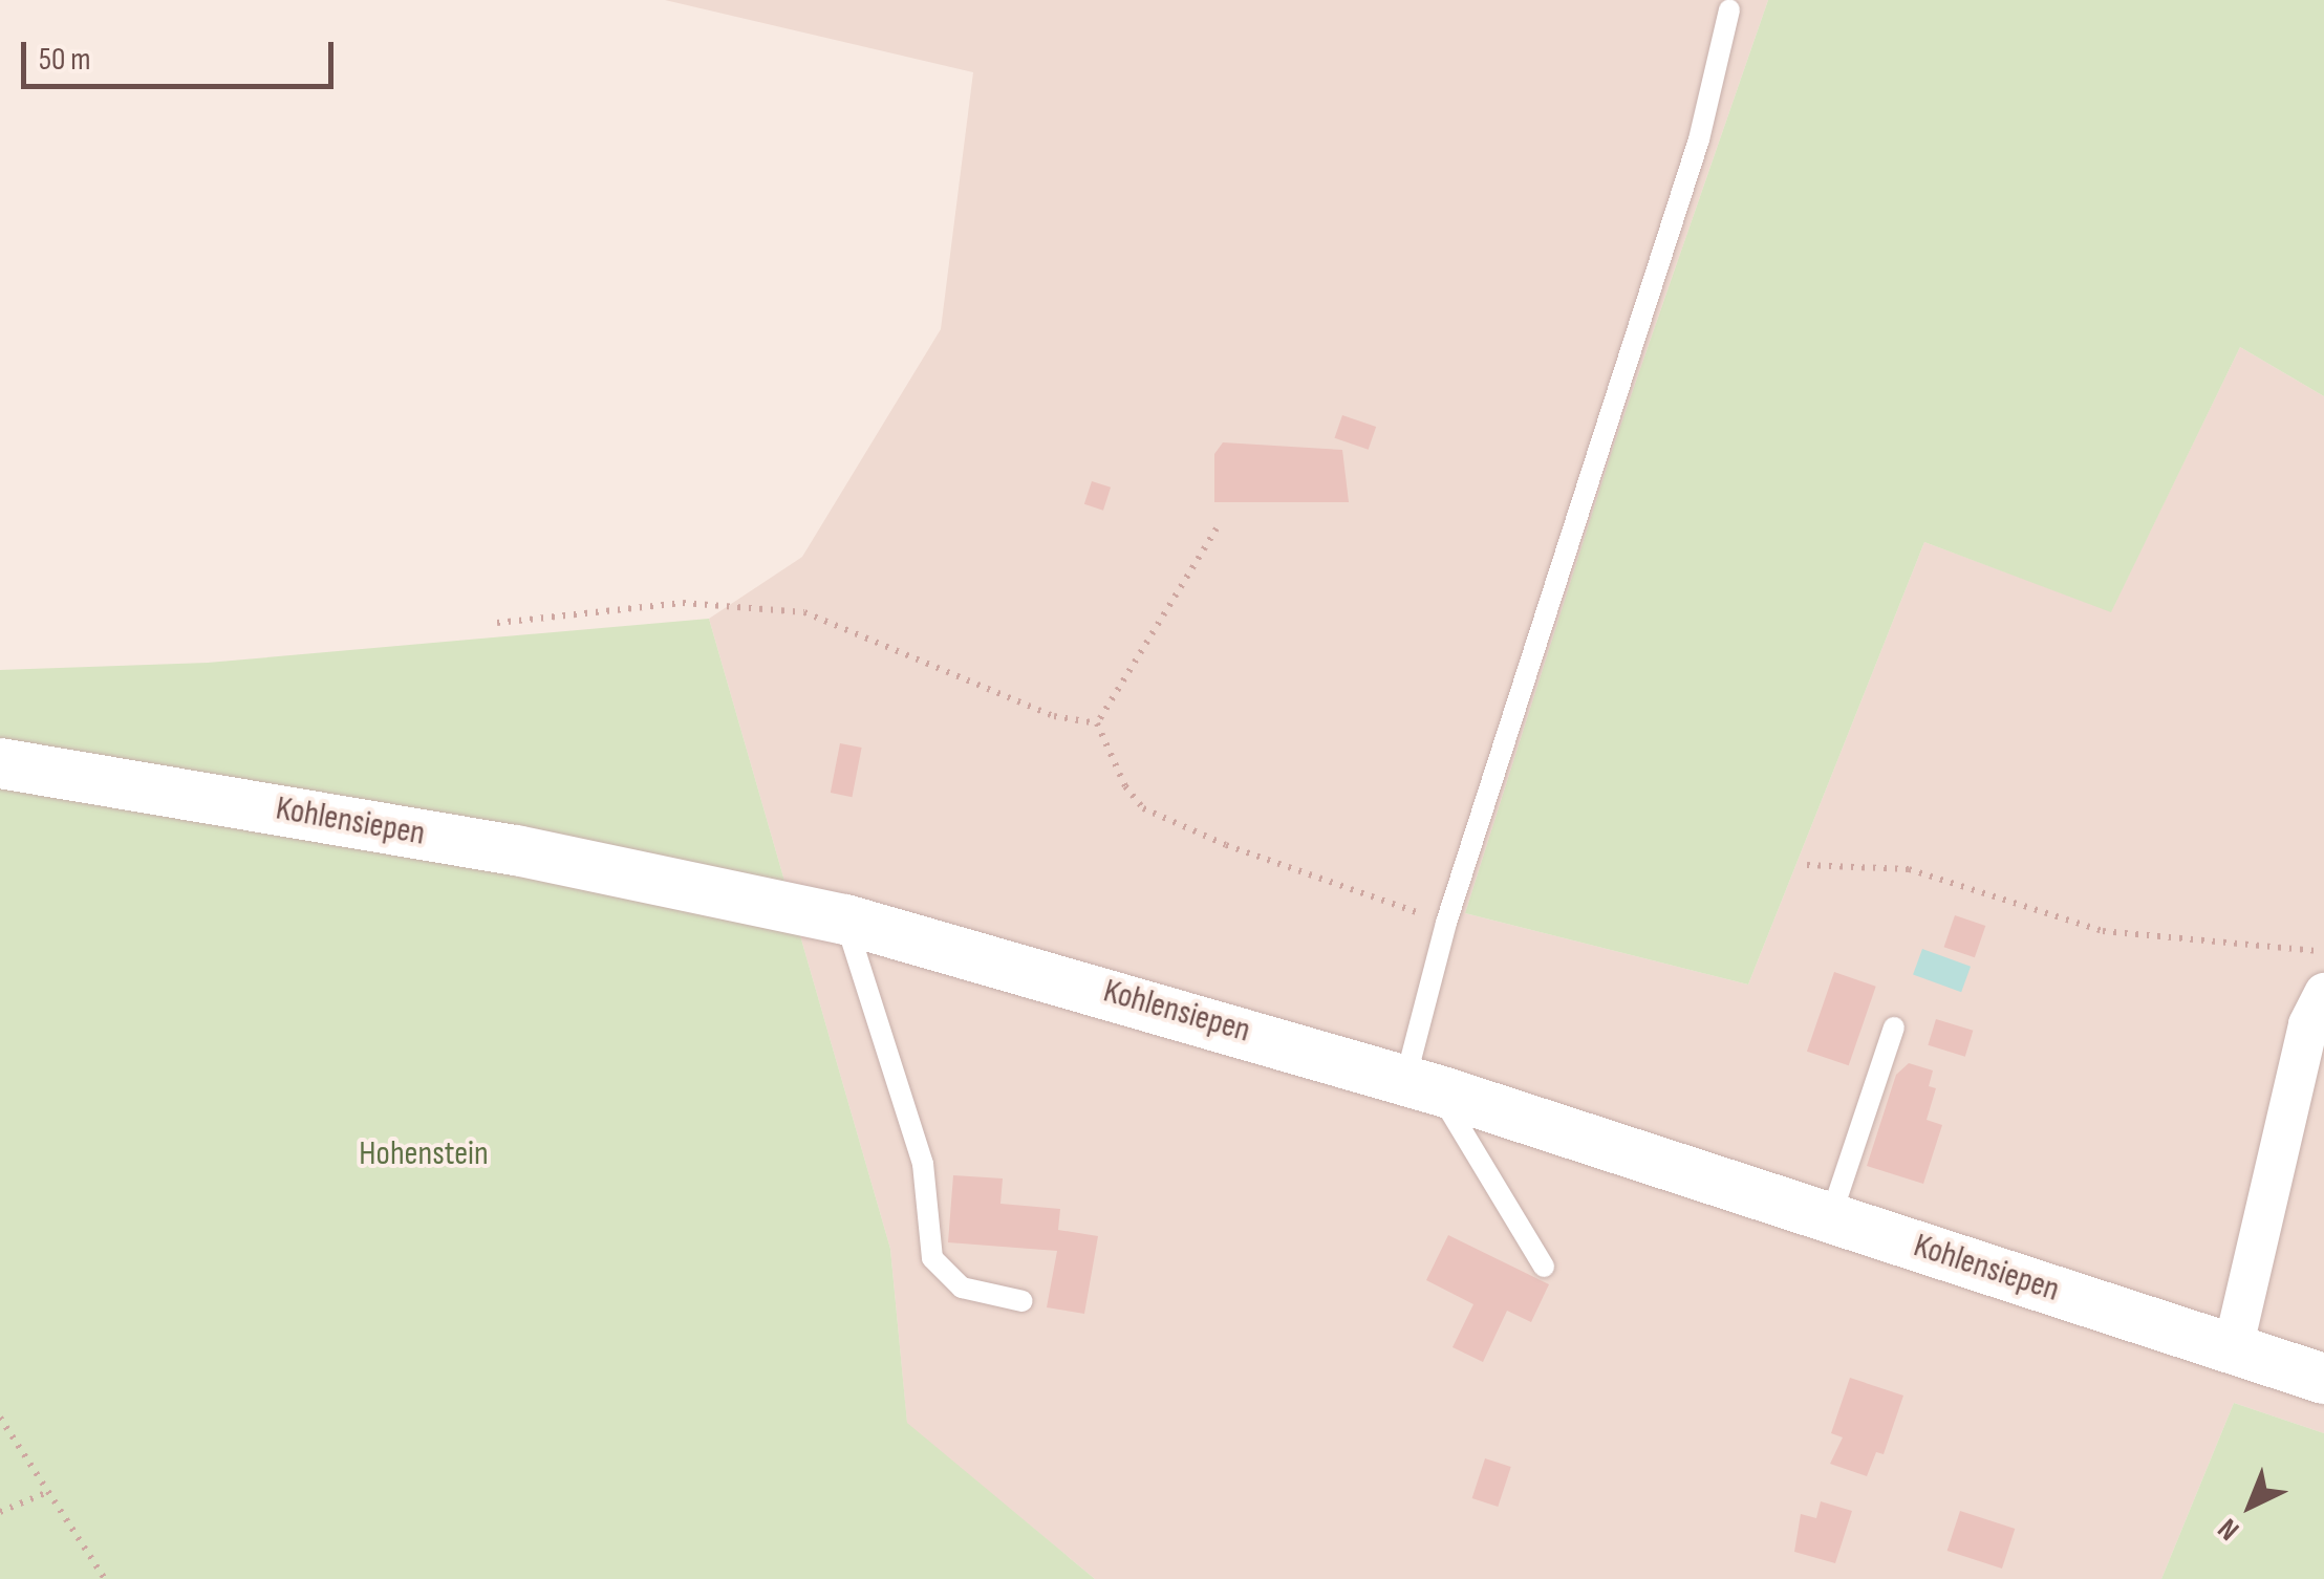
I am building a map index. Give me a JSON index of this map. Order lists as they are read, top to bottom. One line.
{"streets":{"street":["Kohlensiepen"]},"parks":["Hohenstein"],"scale_bar":"50 m","north":"bottom left"}
